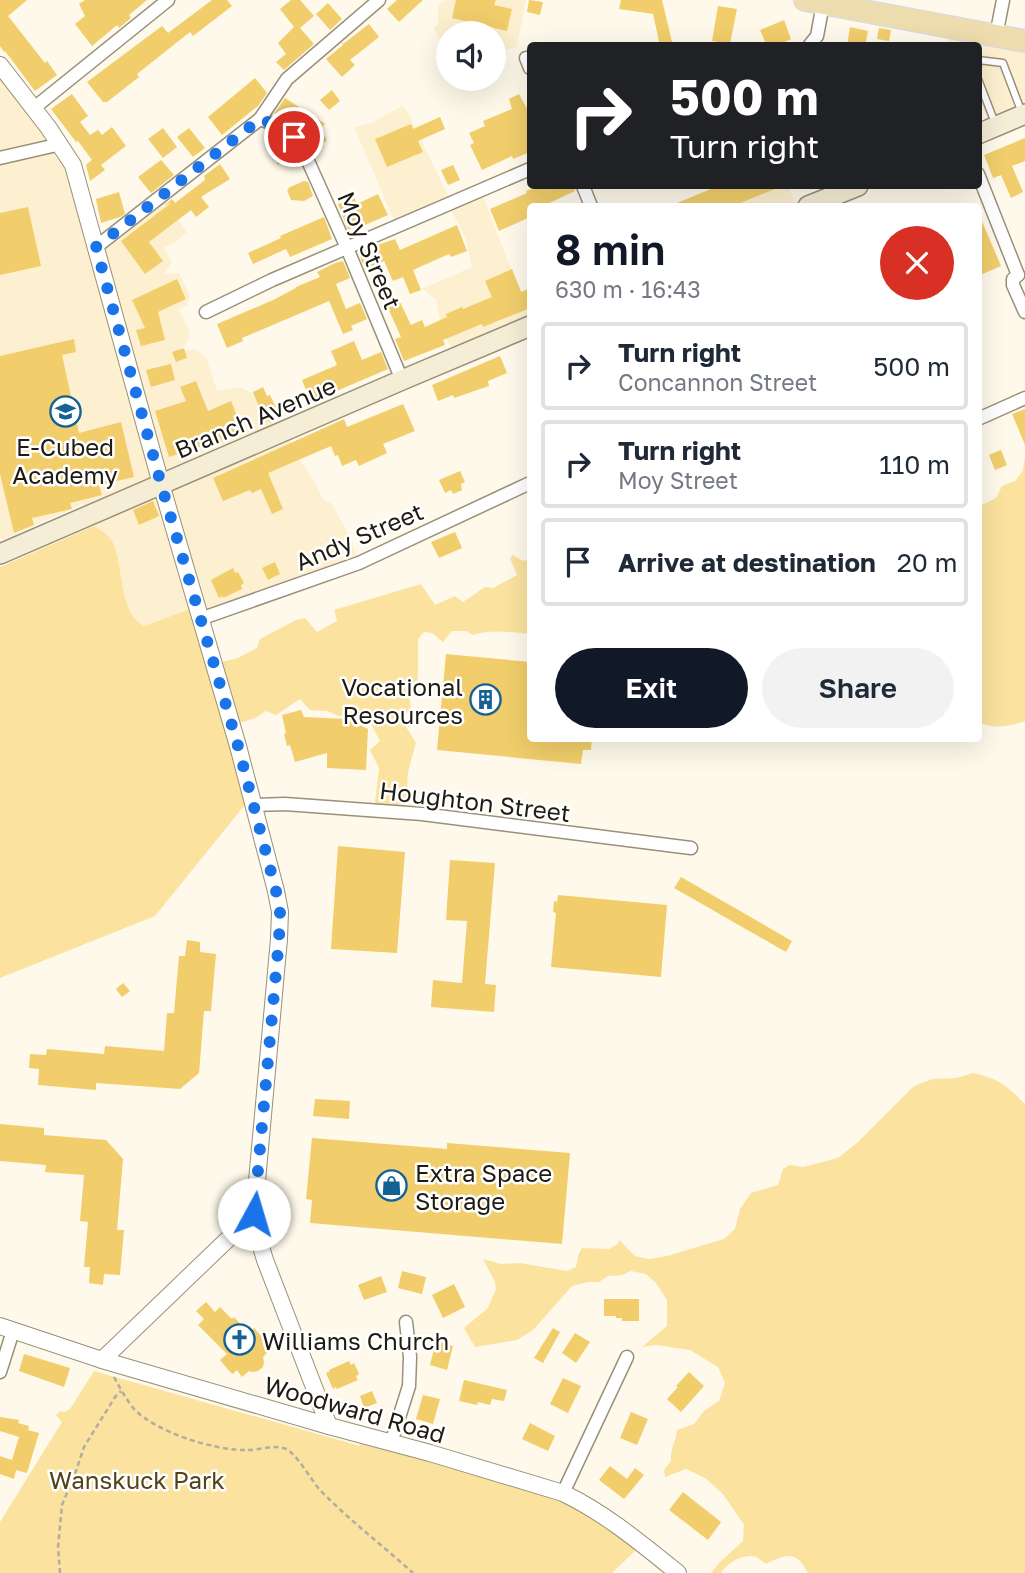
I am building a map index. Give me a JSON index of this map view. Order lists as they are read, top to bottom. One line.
{"streets":{"main road":["Branch Avenue"],"street":["Moy Street","Andy Street","Houghton Street","Woodward Road"]},"crossings":[["Moy Street","Branch Avenue"]],"parks":["Wanskuck Park"],"places":{"school or university":["E-Cubed Academy"],"building":["Vocational Resources"],"shop":["Extra Space Storage"],"church":["Williams Church"]},"page":{"turn":["500 m","Turn right"],"heading":["8 min","630 m · 16:43"],"list":[{"name":"Turn right","note":"Concannon Street","value":"500 m"},{"name":"Turn right","note":"Moy Street","value":"110 m"},{"name":"Arrive at destination","value":"20 m"}],"buttons":["Exit","Share"]}}
